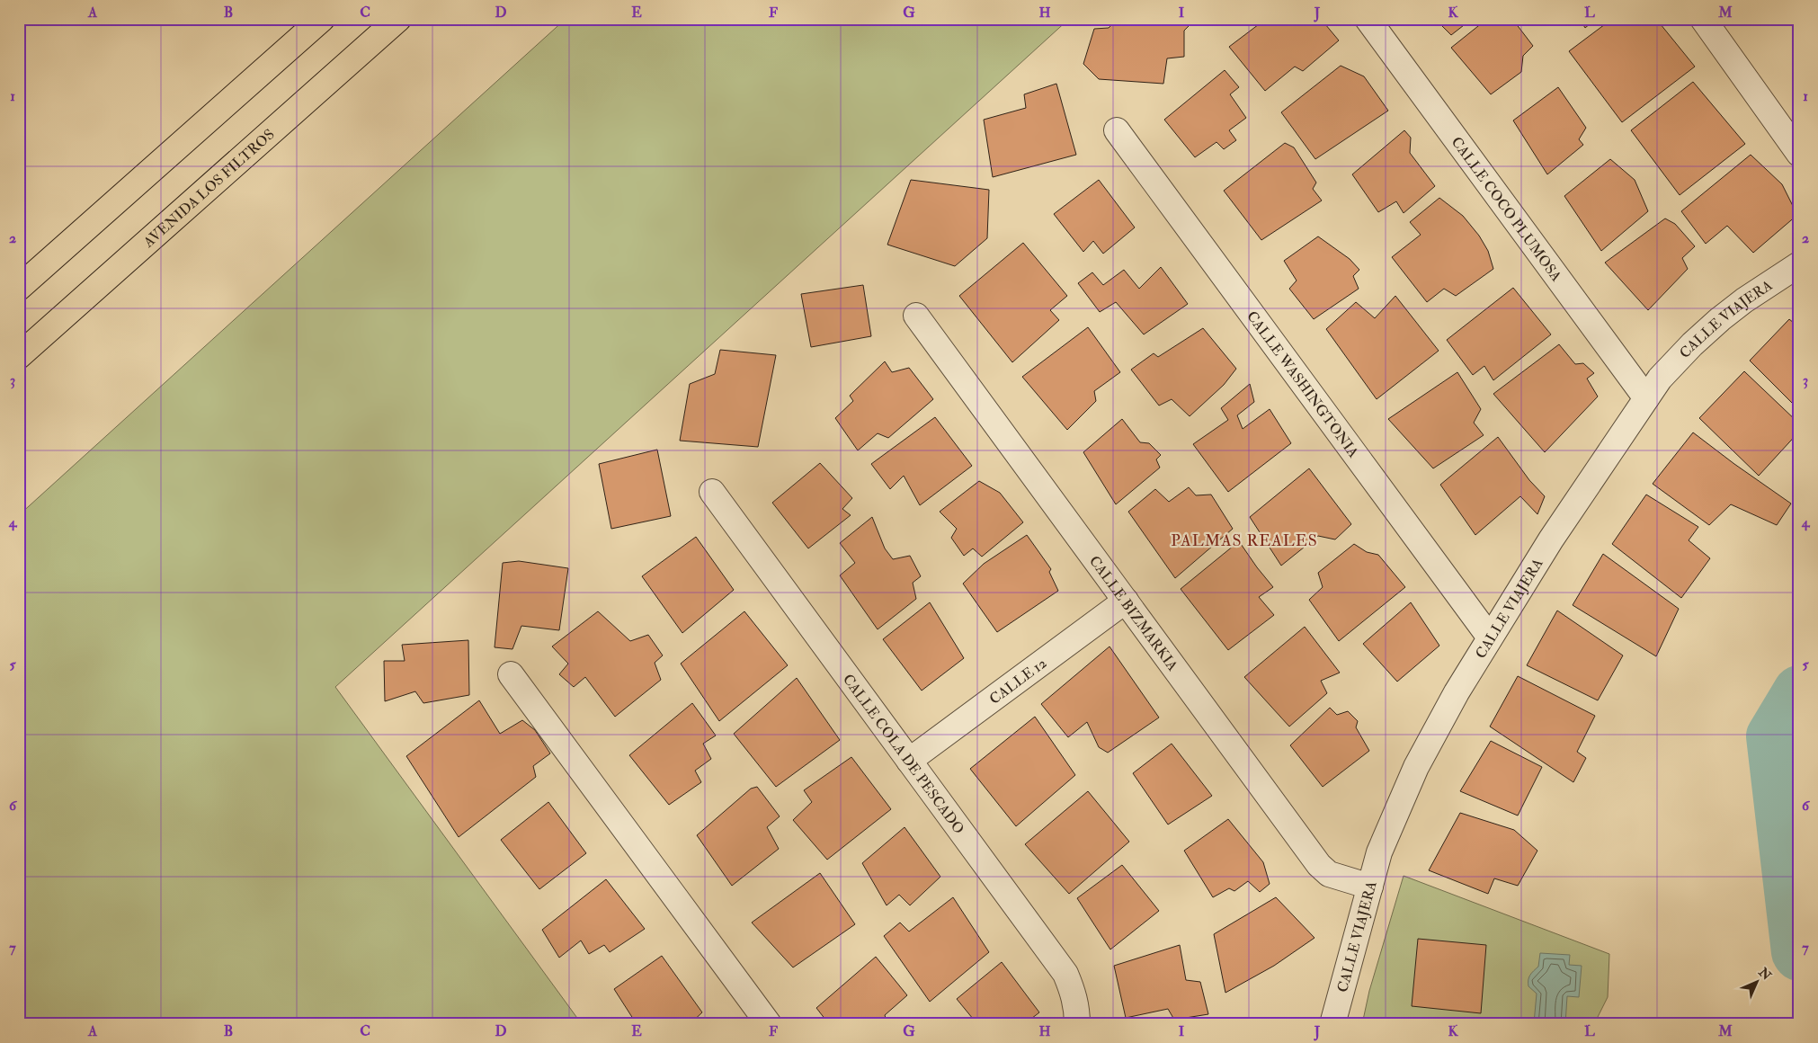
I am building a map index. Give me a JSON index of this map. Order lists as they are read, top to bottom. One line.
{"streets":{"main road":["AVENIDA LOS FILTROS"],"street":["CALLE COCO PLUMOSA","CALLE VIAJERA","CALLE WASHINGTONIA","CALLE BIZMARKIA","CALLE 12","CALLE COLA DE PESCADO"]},"crossings":[["CALLE COCO PLUMOSA","CALLE VIAJERA"],["CALLE VIAJERA","CALLE WASHINGTONIA"],["CALLE VIAJERA","CALLE BIZMARKIA"],["CALLE BIZMARKIA","CALLE 12"],["CALLE 12","CALLE COLA DE PESCADO"]],"districts":["PALMAS REALES"],"north":"top right","grid":{"columns":["A","B","C","D","E","F","G","H","I","J","K","L","M"],"rows":["1","2","3","4","5","6","7"]}}
